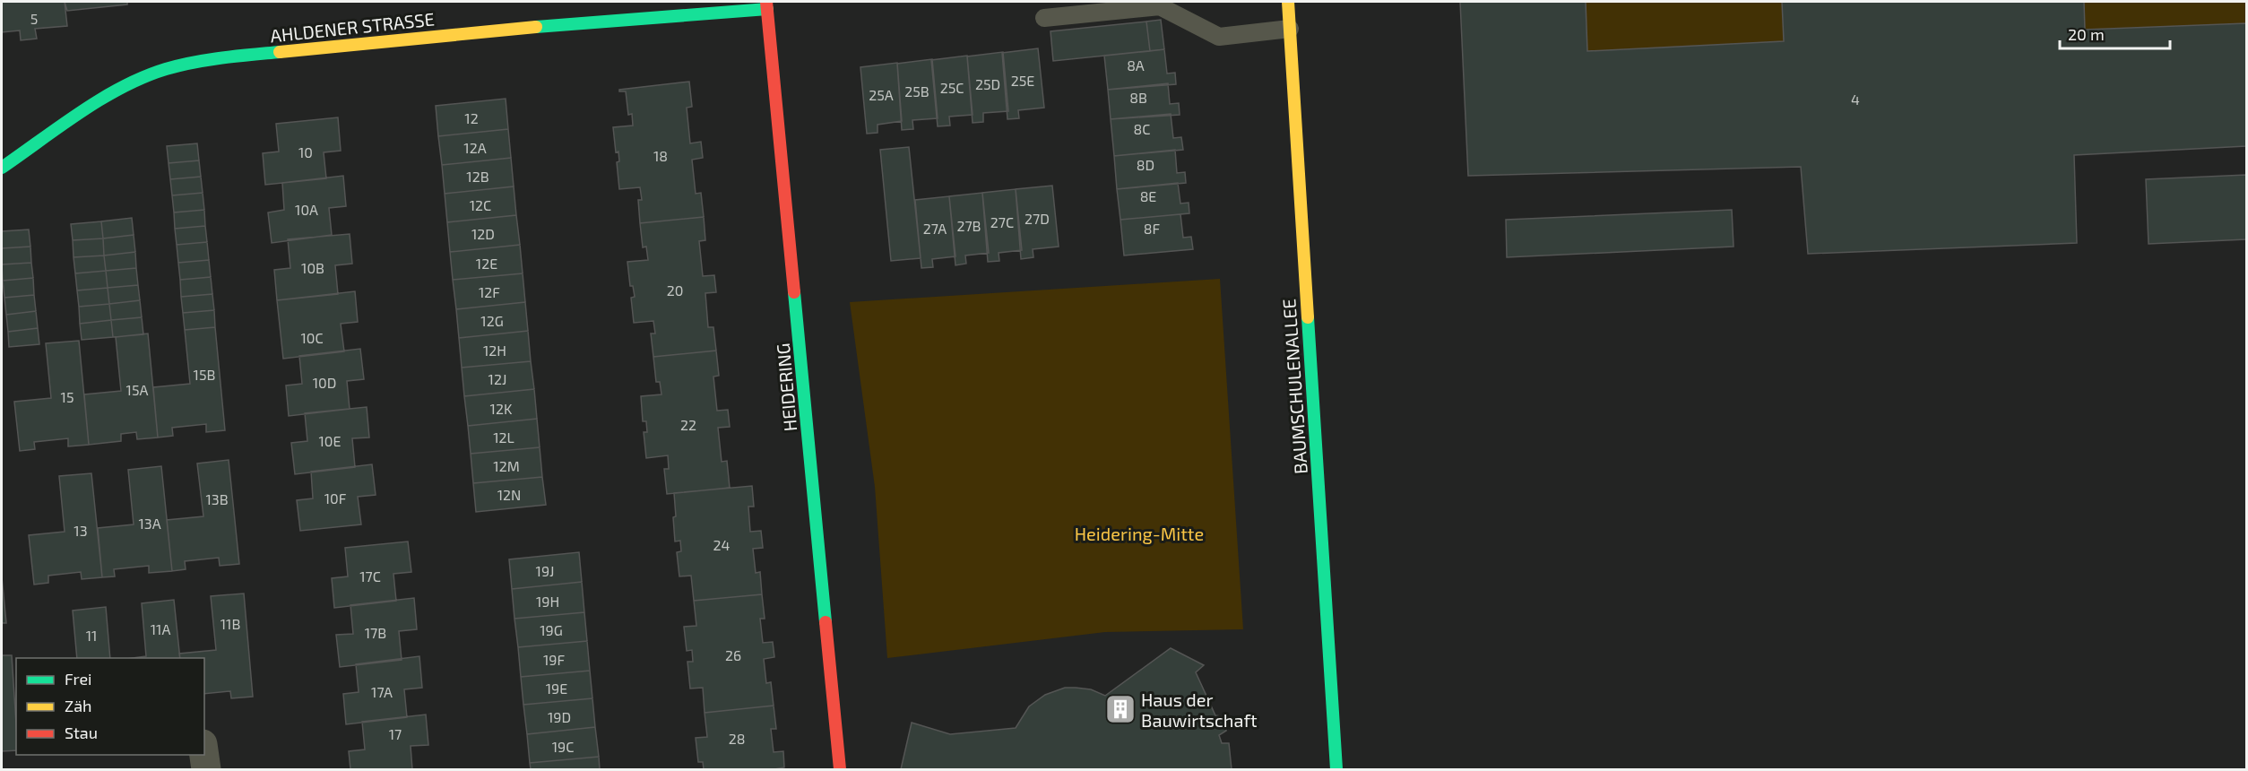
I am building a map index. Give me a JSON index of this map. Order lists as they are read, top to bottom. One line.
{"streets":{"street":["AHLDENER STRASSE","BAUMSCHULENALLEE","HEIDERING"]},"crossings":[["AHLDENER STRASSE","HEIDERING"]],"parks":["Heidering-Mitte"],"places":{"building":["Haus der Bauwirtschaft"]},"house_numbers":["5","8A","25E","25D","25C","25B","25A","8B","4","12","8C","12A","10","18","8D","12B","8E","12C","10A","27D","27C","27B","27A","8F","12D","12E","10B","20","12F","12G","10C","12H","15B","12J","10D","15A","15","12K","22","12L","10E","12M","12N","10F","13B","13A","13","24","19J","17C","19H","11B","11A","19G","17B","11","26","19F","19E","17A","19D","17","28","19C"],"legend":["Frei","Zäh","Stau"],"scale_bar":"20 m"}
